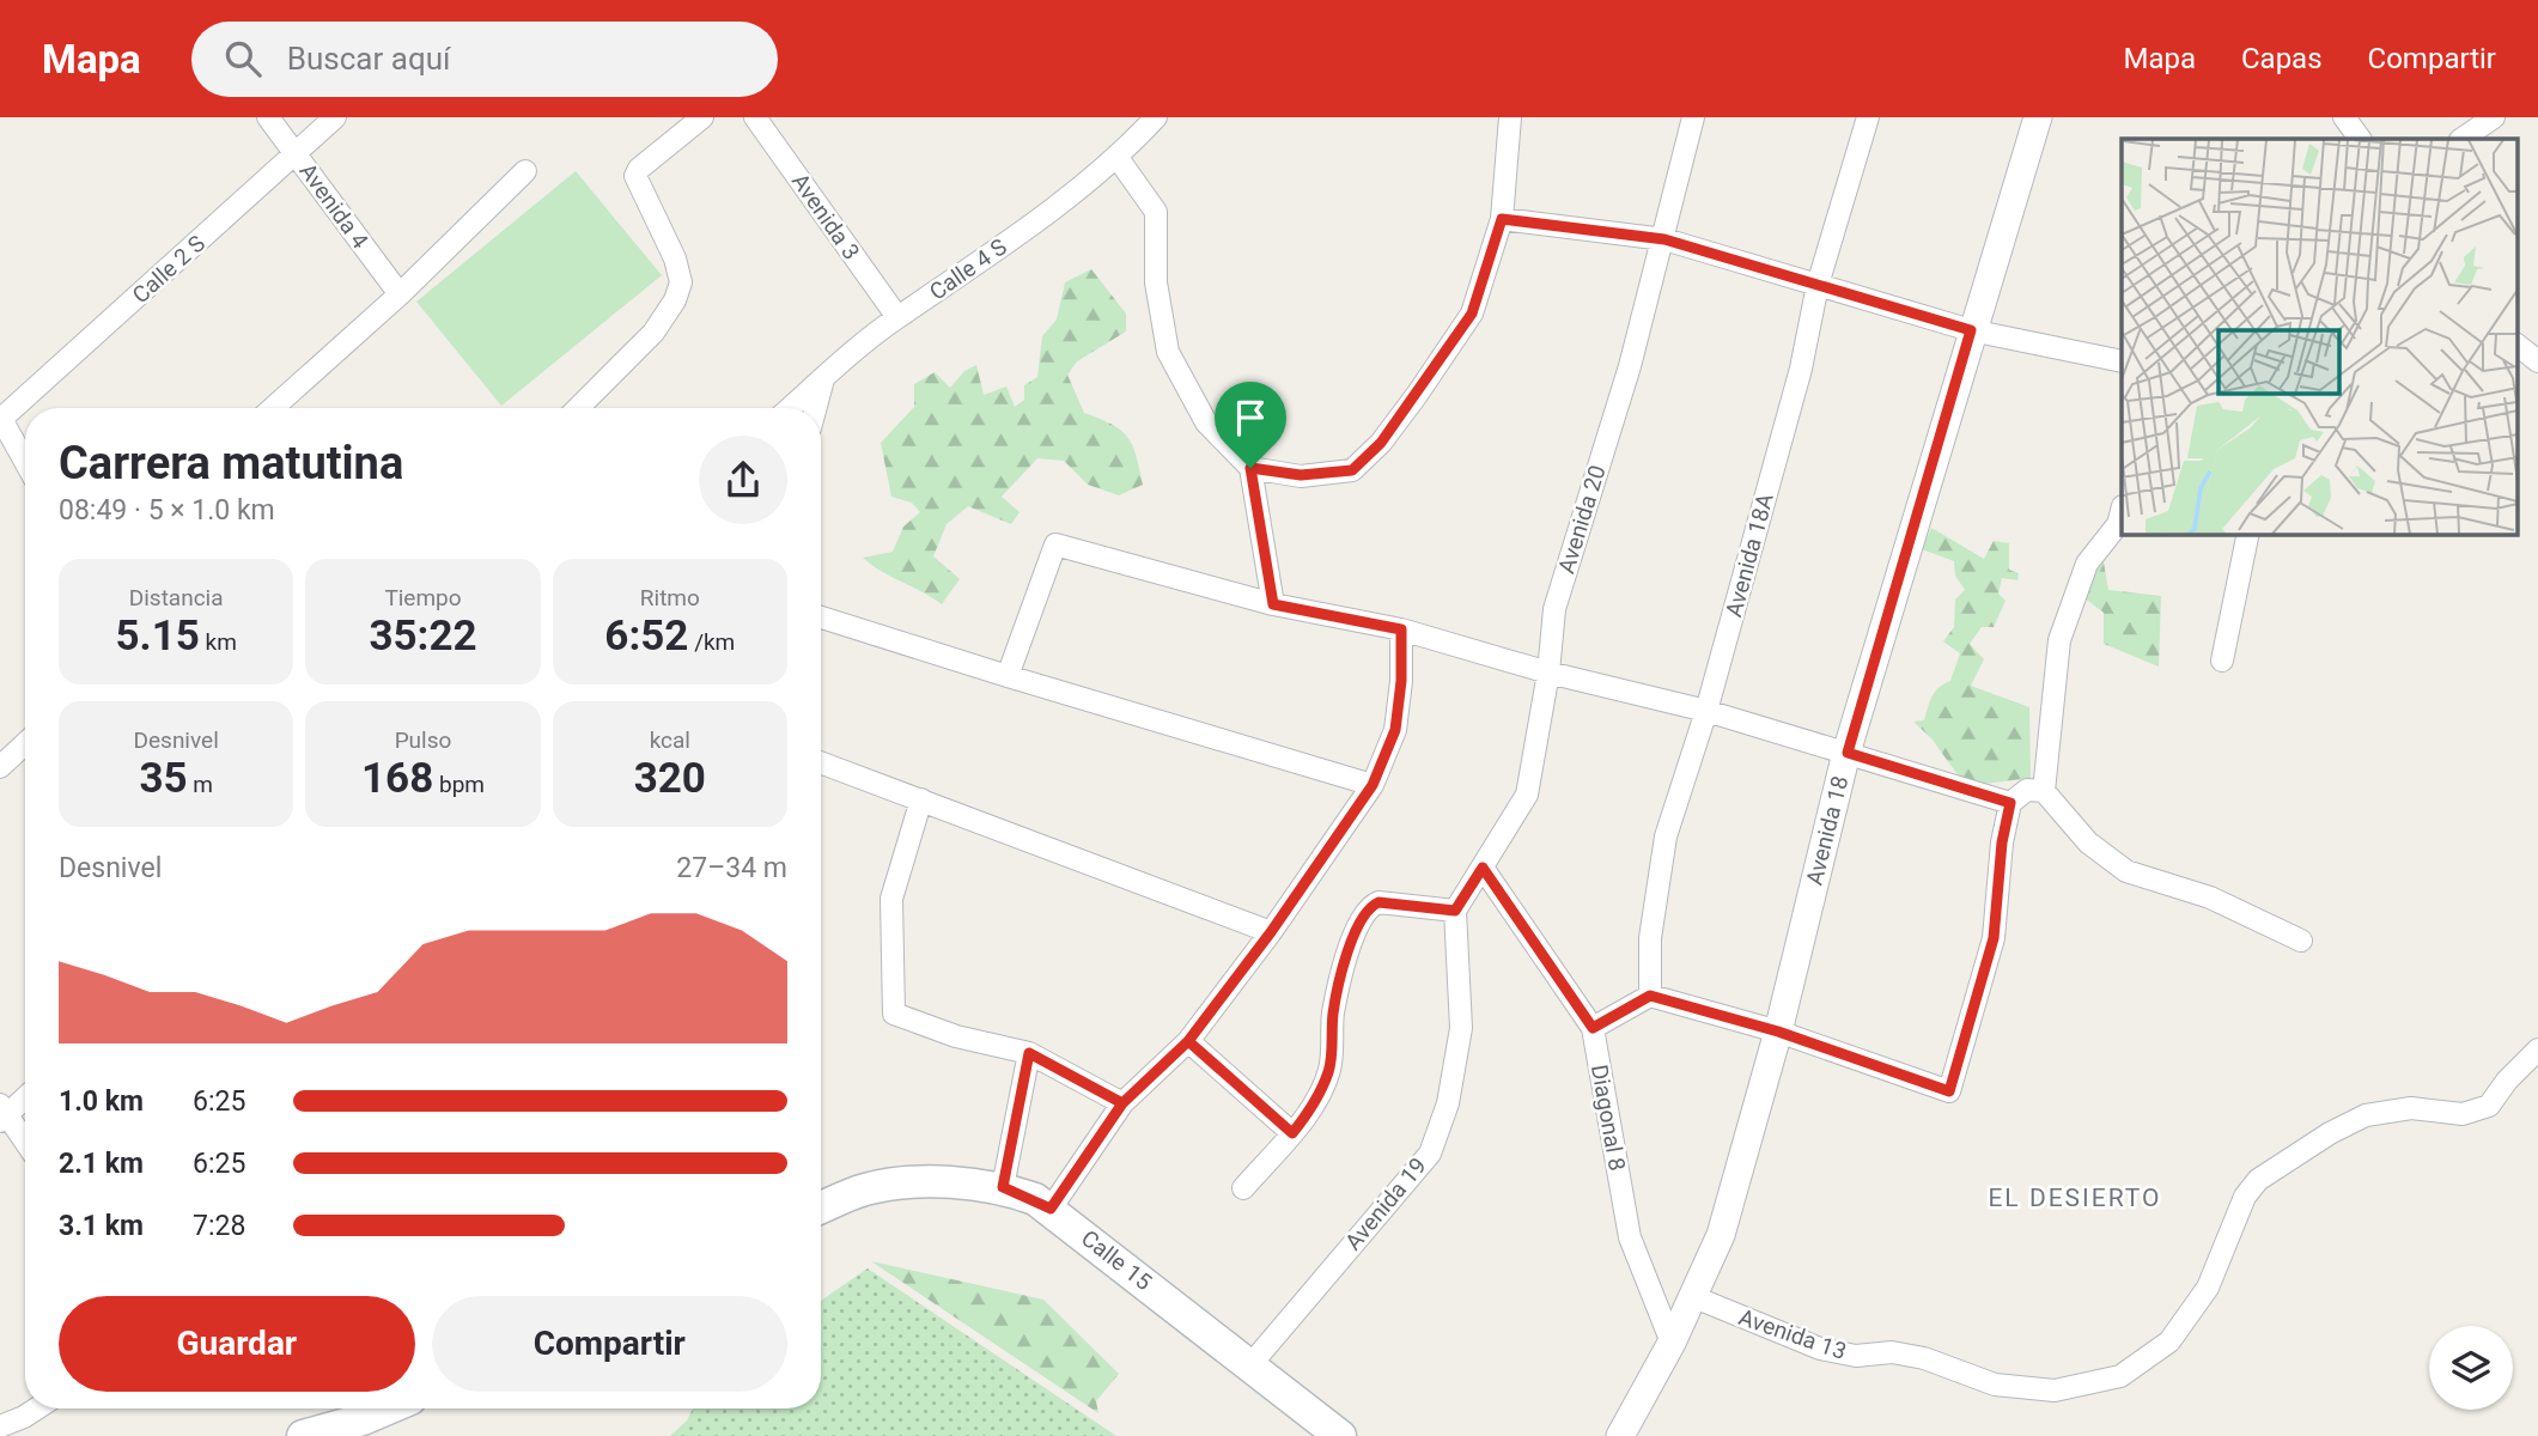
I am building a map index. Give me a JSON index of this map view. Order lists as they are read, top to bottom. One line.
{"streets":{"main road":["Calle 15"],"street":["Avenida 4","Avenida 3","Calle 2 S","Calle 4 S","Avenida 20","Avenida 18A","Avenida 18","Diagonal 8","Avenida 19","Avenida 13"]},"crossings":[["Avenida 4","Calle 2 S"],["Avenida 3","Calle 4 S"],["Avenida 20","Diagonal 8"],["Avenida 20","Avenida 19"],["Avenida 18","Diagonal 8"],["Avenida 18","Avenida 13"],["Avenida 19","Calle 15"]],"districts":["EL DESIERTO"],"page":{"header":"Mapa","search":"Buscar aquí","nav":["Mapa","Capas","Compartir"],"heading":["Carrera matutina","08:49 · 5 × 1.0 km"],"stats":[["Distancia","5.15 km"],["Tiempo","35:22"],["Ritmo","6:52 /km"],["Desnivel","35 m"],["Pulso","168 bpm"],["kcal","320"]],"chart":["Desnivel","27–34 m"],"list":[{"name":"1.0 km","note":"6:25"},{"name":"2.1 km","note":"6:25"},{"name":"3.1 km","note":"7:28"}],"buttons":["Guardar","Compartir"]}}
